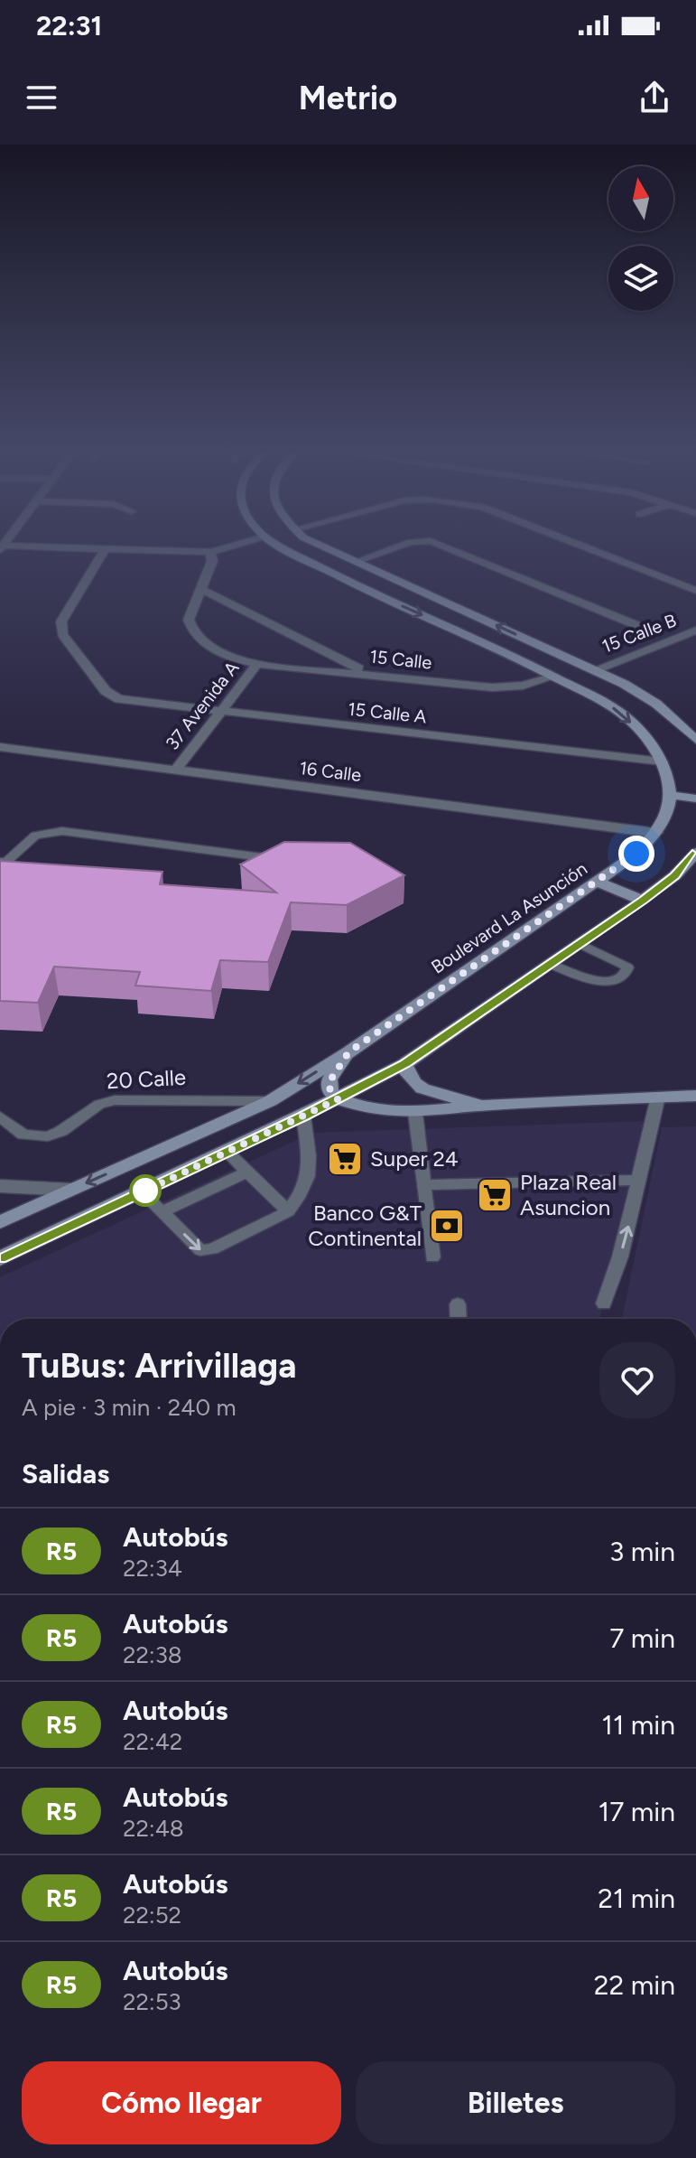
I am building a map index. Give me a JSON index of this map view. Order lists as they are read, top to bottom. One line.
{"streets":{"main road":["Boulevard La Asunción"],"street":["15 Calle B","15 Calle","37 Avenida A","15 Calle A","16 Calle"],"lane":["20 Calle"]},"crossings":[["15 Calle","37 Avenida A"],["37 Avenida A","15 Calle A"],["37 Avenida A","16 Calle"],["16 Calle","Boulevard La Asunción"],["Boulevard La Asunción","20 Calle"]],"places":{"supermarket":["Super 24","Plaza Real Asuncion"],"bank":["Banco G&T Continental"]},"lines":["bus line R5"],"north":"top","page":{"status":"22:31","header":"Metrio","heading":[["TuBus: Arrivillaga","A pie · 3 min · 240 m"],"Salidas"],"list":[{"mark":"R5","name":"Autobús","note":"22:34","value":"3 min"},{"mark":"R5","name":"Autobús","note":"22:38","value":"7 min"},{"mark":"R5","name":"Autobús","note":"22:42","value":"11 min"},{"mark":"R5","name":"Autobús","note":"22:48","value":"17 min"},{"mark":"R5","name":"Autobús","note":"22:52","value":"21 min"},{"mark":"R5","name":"Autobús","note":"22:53","value":"22 min"}],"buttons":["Cómo llegar","Billetes"]}}
